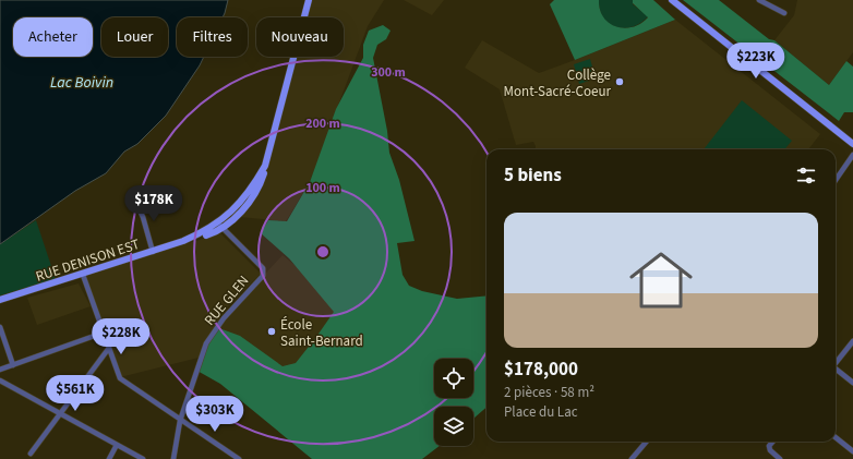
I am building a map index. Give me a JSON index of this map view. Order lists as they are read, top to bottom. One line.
{"streets":{"main road":["RUE DENISON EST"],"street":["RUE GLEN"]},"crossings":[["RUE DENISON EST","RUE GLEN"]],"water":["Lac Boivin"],"places":["Collège Mont-Sacré-Coeur","École Saint-Bernard"],"page":{"chip":["Acheter","Louer","Filtres","Nouveau"],"price":["$223K","$178K","$228K","$561K","$303K"],"heading":"5 biens","list":[{"name":"$178,000","note":"2 pièces · 58 m² · Place du Lac"}]},"rings":["300 m","200 m","100 m"]}
